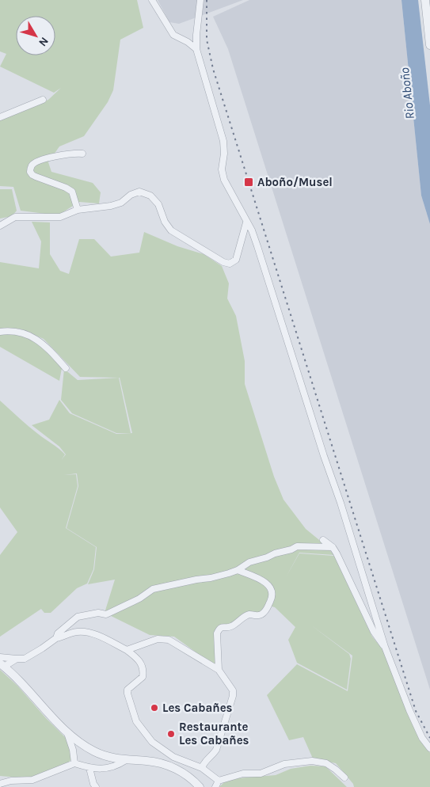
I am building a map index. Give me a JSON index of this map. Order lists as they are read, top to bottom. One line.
{"water":["Rio Aboño"],"places":{"transit":["Aboño/Musel"],"other":["Les Cabañes","Restaurante Les Cabañes"]},"north":"bottom right"}
